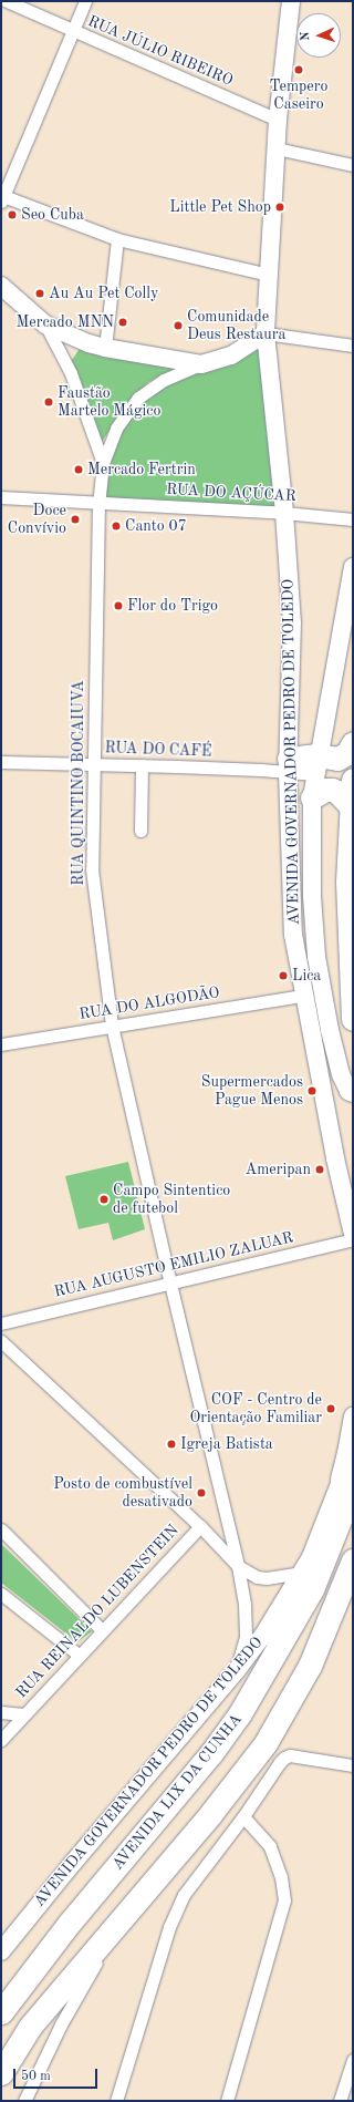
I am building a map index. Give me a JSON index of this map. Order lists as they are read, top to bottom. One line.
{"streets":{"highway":["AVENIDA LIX DA CUNHA"],"main road":["AVENIDA GOVERNADOR PEDRO DE TOLEDO"],"street":["RUA JÚLIO RIBEIRO","RUA DO AÇÚCAR","RUA DO CAFÉ","RUA QUINTINO BOCAIUVA","RUA DO ALGODÃO","RUA AUGUSTO EMILIO ZALUAR","RUA REINALDO LUBENSTEIN"]},"crossings":[["RUA JÚLIO RIBEIRO","AVENIDA GOVERNADOR PEDRO DE TOLEDO"],["RUA DO AÇÚCAR","AVENIDA GOVERNADOR PEDRO DE TOLEDO"],["RUA DO AÇÚCAR","RUA QUINTINO BOCAIUVA"],["RUA DO CAFÉ","AVENIDA GOVERNADOR PEDRO DE TOLEDO"],["RUA DO CAFÉ","RUA QUINTINO BOCAIUVA"],["AVENIDA GOVERNADOR PEDRO DE TOLEDO","RUA QUINTINO BOCAIUVA"],["AVENIDA GOVERNADOR PEDRO DE TOLEDO","RUA DO ALGODÃO"],["AVENIDA GOVERNADOR PEDRO DE TOLEDO","AVENIDA LIX DA CUNHA"],["RUA QUINTINO BOCAIUVA","RUA DO ALGODÃO"],["RUA QUINTINO BOCAIUVA","RUA AUGUSTO EMILIO ZALUAR"]],"places":["Tempero Caseiro","Little Pet Shop","Seo Cuba","Au Au Pet Colly","Mercado MNN","Comunidade Deus Restaura","Faustão Martelo Mágico","Mercado Fertrin","Doce Convívio","Canto 07","Flor do Trigo","Lica","Supermercados Pague Menos","Ameripan","Campo Sintentico de futebol","COF - Centro de Orientação Familiar","Igreja Batista","Posto de combustível desativado"],"scale_bar":"50 m","north":"left"}
